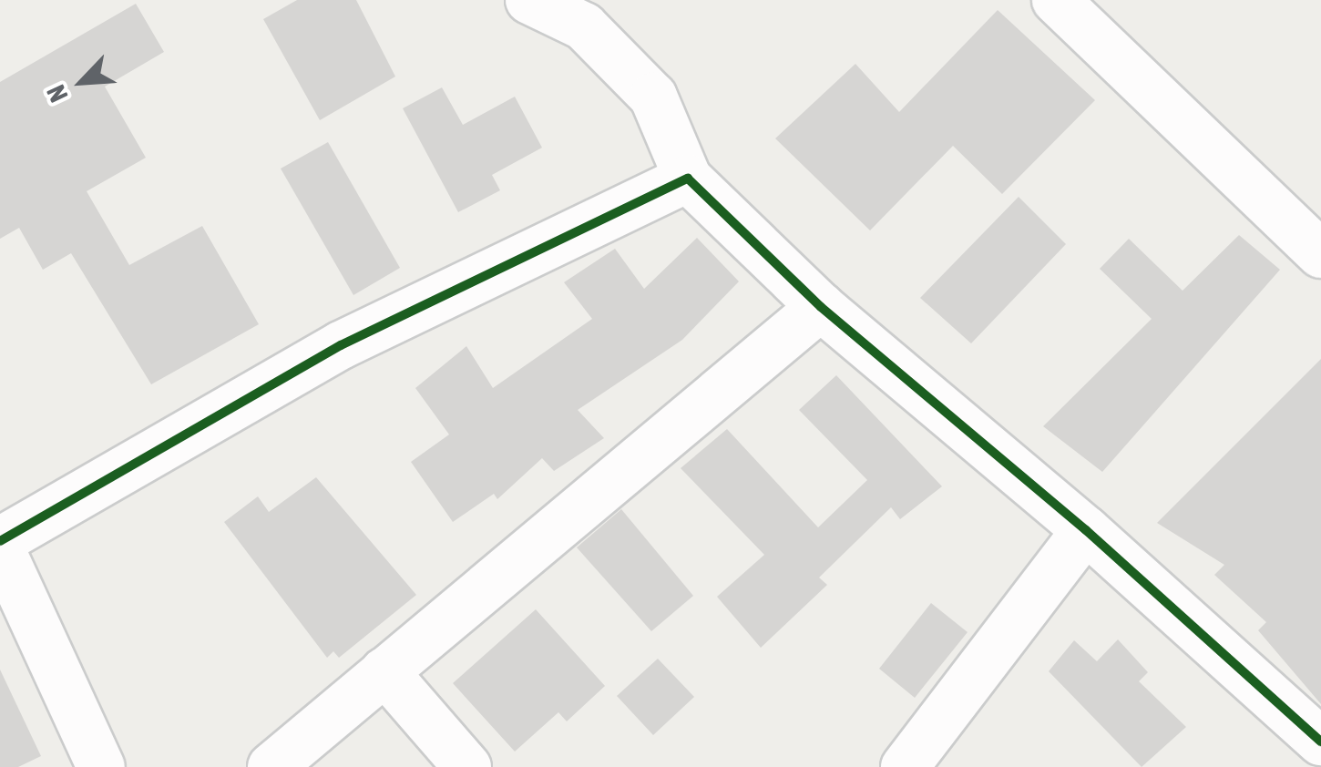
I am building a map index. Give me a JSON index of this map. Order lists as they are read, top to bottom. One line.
{"north":"bottom left"}
